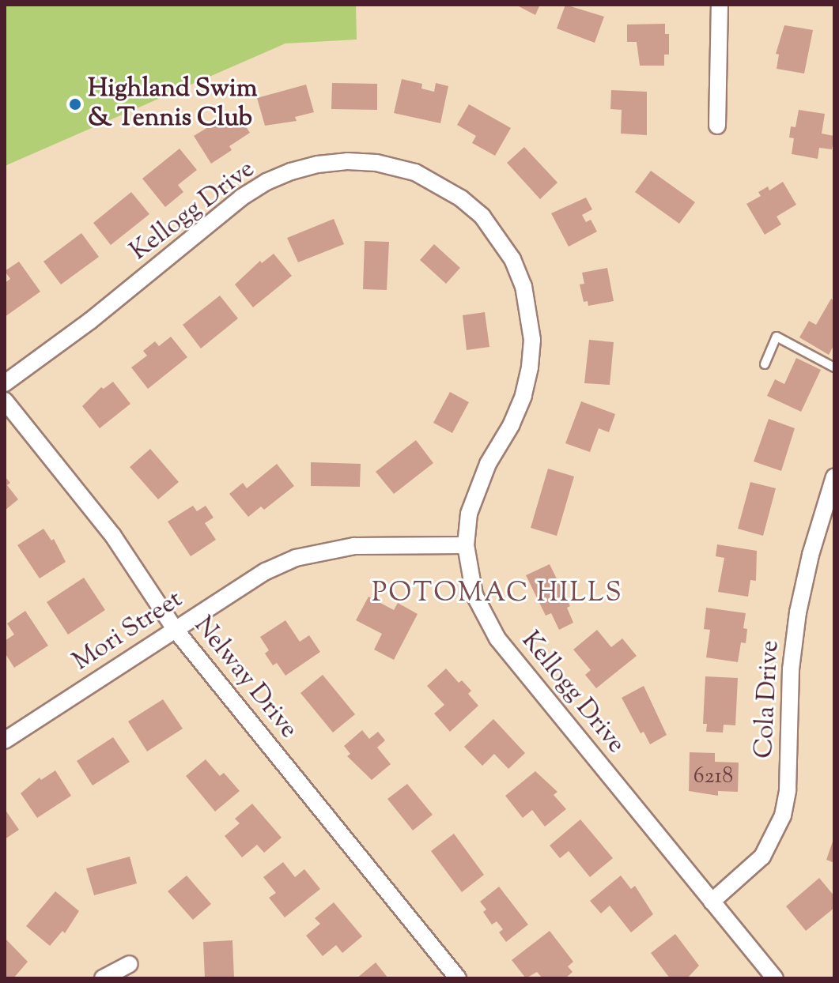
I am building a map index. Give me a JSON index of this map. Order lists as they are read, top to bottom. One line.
{"streets":{"street":["Kellogg Drive","Mori Street","Nelway Drive","Cola Drive"]},"crossings":[["Kellogg Drive","Mori Street"],["Kellogg Drive","Cola Drive"],["Mori Street","Nelway Drive"]],"districts":["POTOMAC HILLS"],"places":["Highland Swim & Tennis Club"],"house_numbers":["6218"]}
